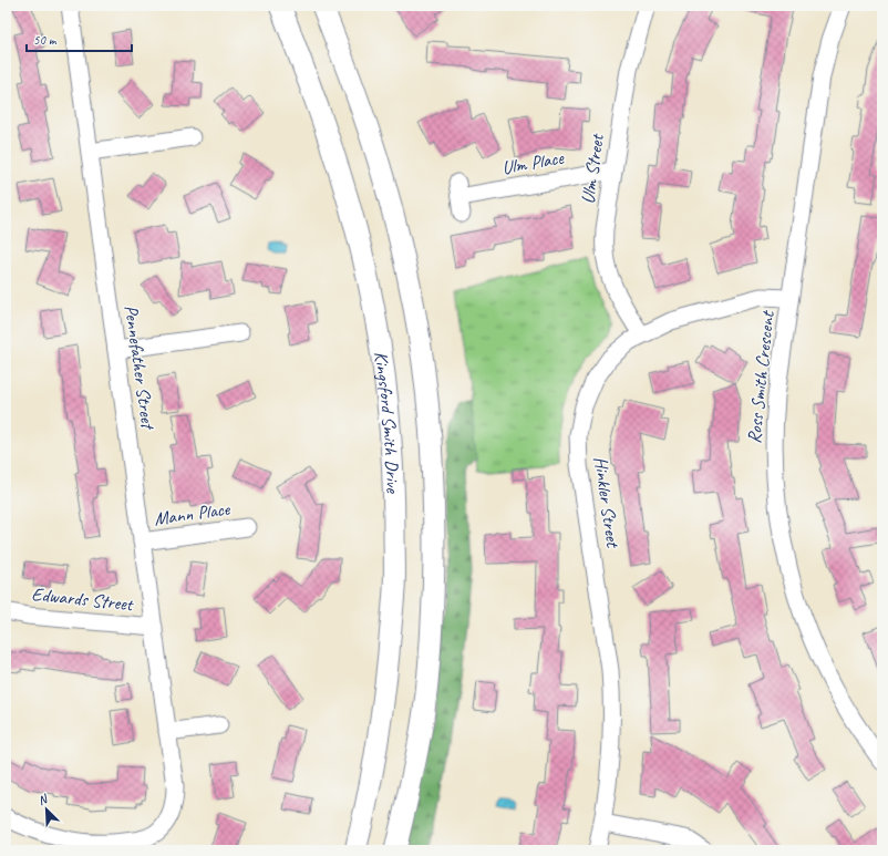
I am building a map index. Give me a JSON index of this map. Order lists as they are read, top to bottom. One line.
{"streets":{"main road":["Kingsford Smith Drive"],"street":["Ulm Place","Ulm Street","Pennefather Street","Ross Smith Crescent","Hinkler Street","Mann Place","Edwards Street"]},"crossings":[["Ulm Place","Ulm Street"],["Ulm Street","Hinkler Street"],["Pennefather Street","Mann Place"],["Pennefather Street","Edwards Street"],["Ross Smith Crescent","Hinkler Street"]],"scale_bar":"50 m","north":"top left"}
